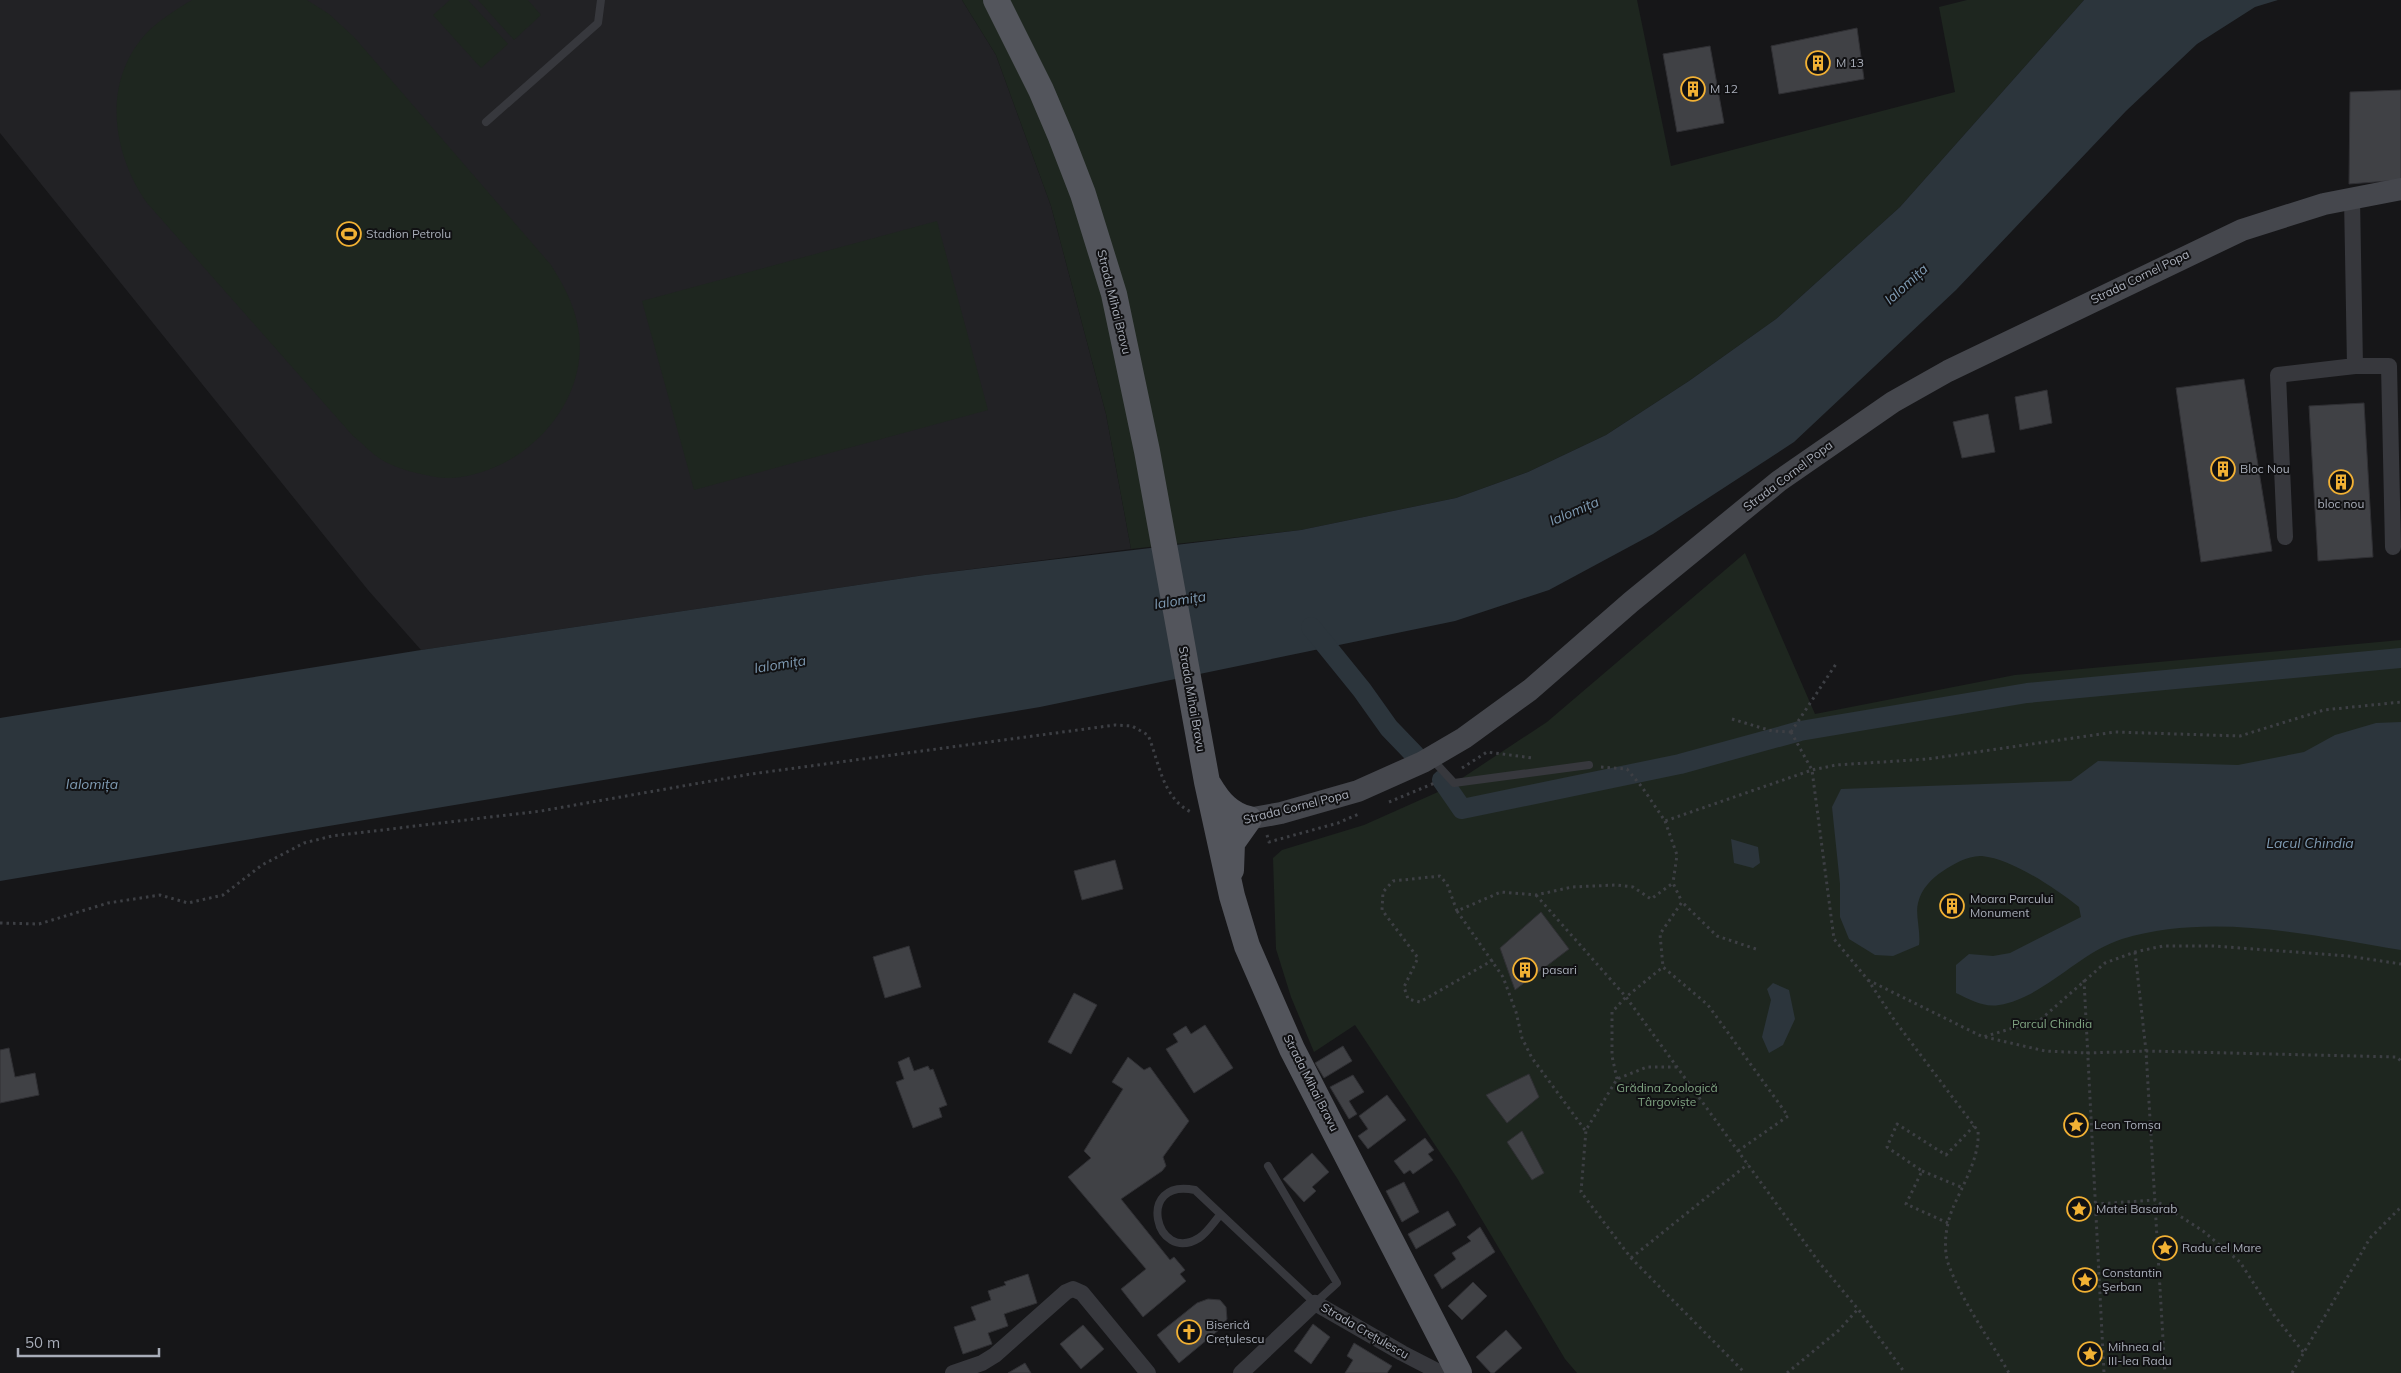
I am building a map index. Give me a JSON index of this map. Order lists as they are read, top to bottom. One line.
{"streets":{"main road":["Strada Cornel Popa","Strada Mihai Bravu"],"street":["Strada Crețulescu"]},"crossings":[["Strada Cornel Popa","Strada Mihai Bravu"]],"water":["Ialomița","Lacul Chindia"],"parks":["Parcul Chindia","Grădina Zoologică Târgoviște"],"places":{"building":["M 13","M 12","Bloc Nou","bloc nou","Moara Parcului Monument","pasari"],"sports":["Stadion Petrolu"],"place":["Leon Tomșa","Matei Basarab","Radu cel Mare","Constantin Şerban","Mihnea al III-lea Radu"],"church":["Biserică Crețulescu"]},"scale_bar":"50 m"}
